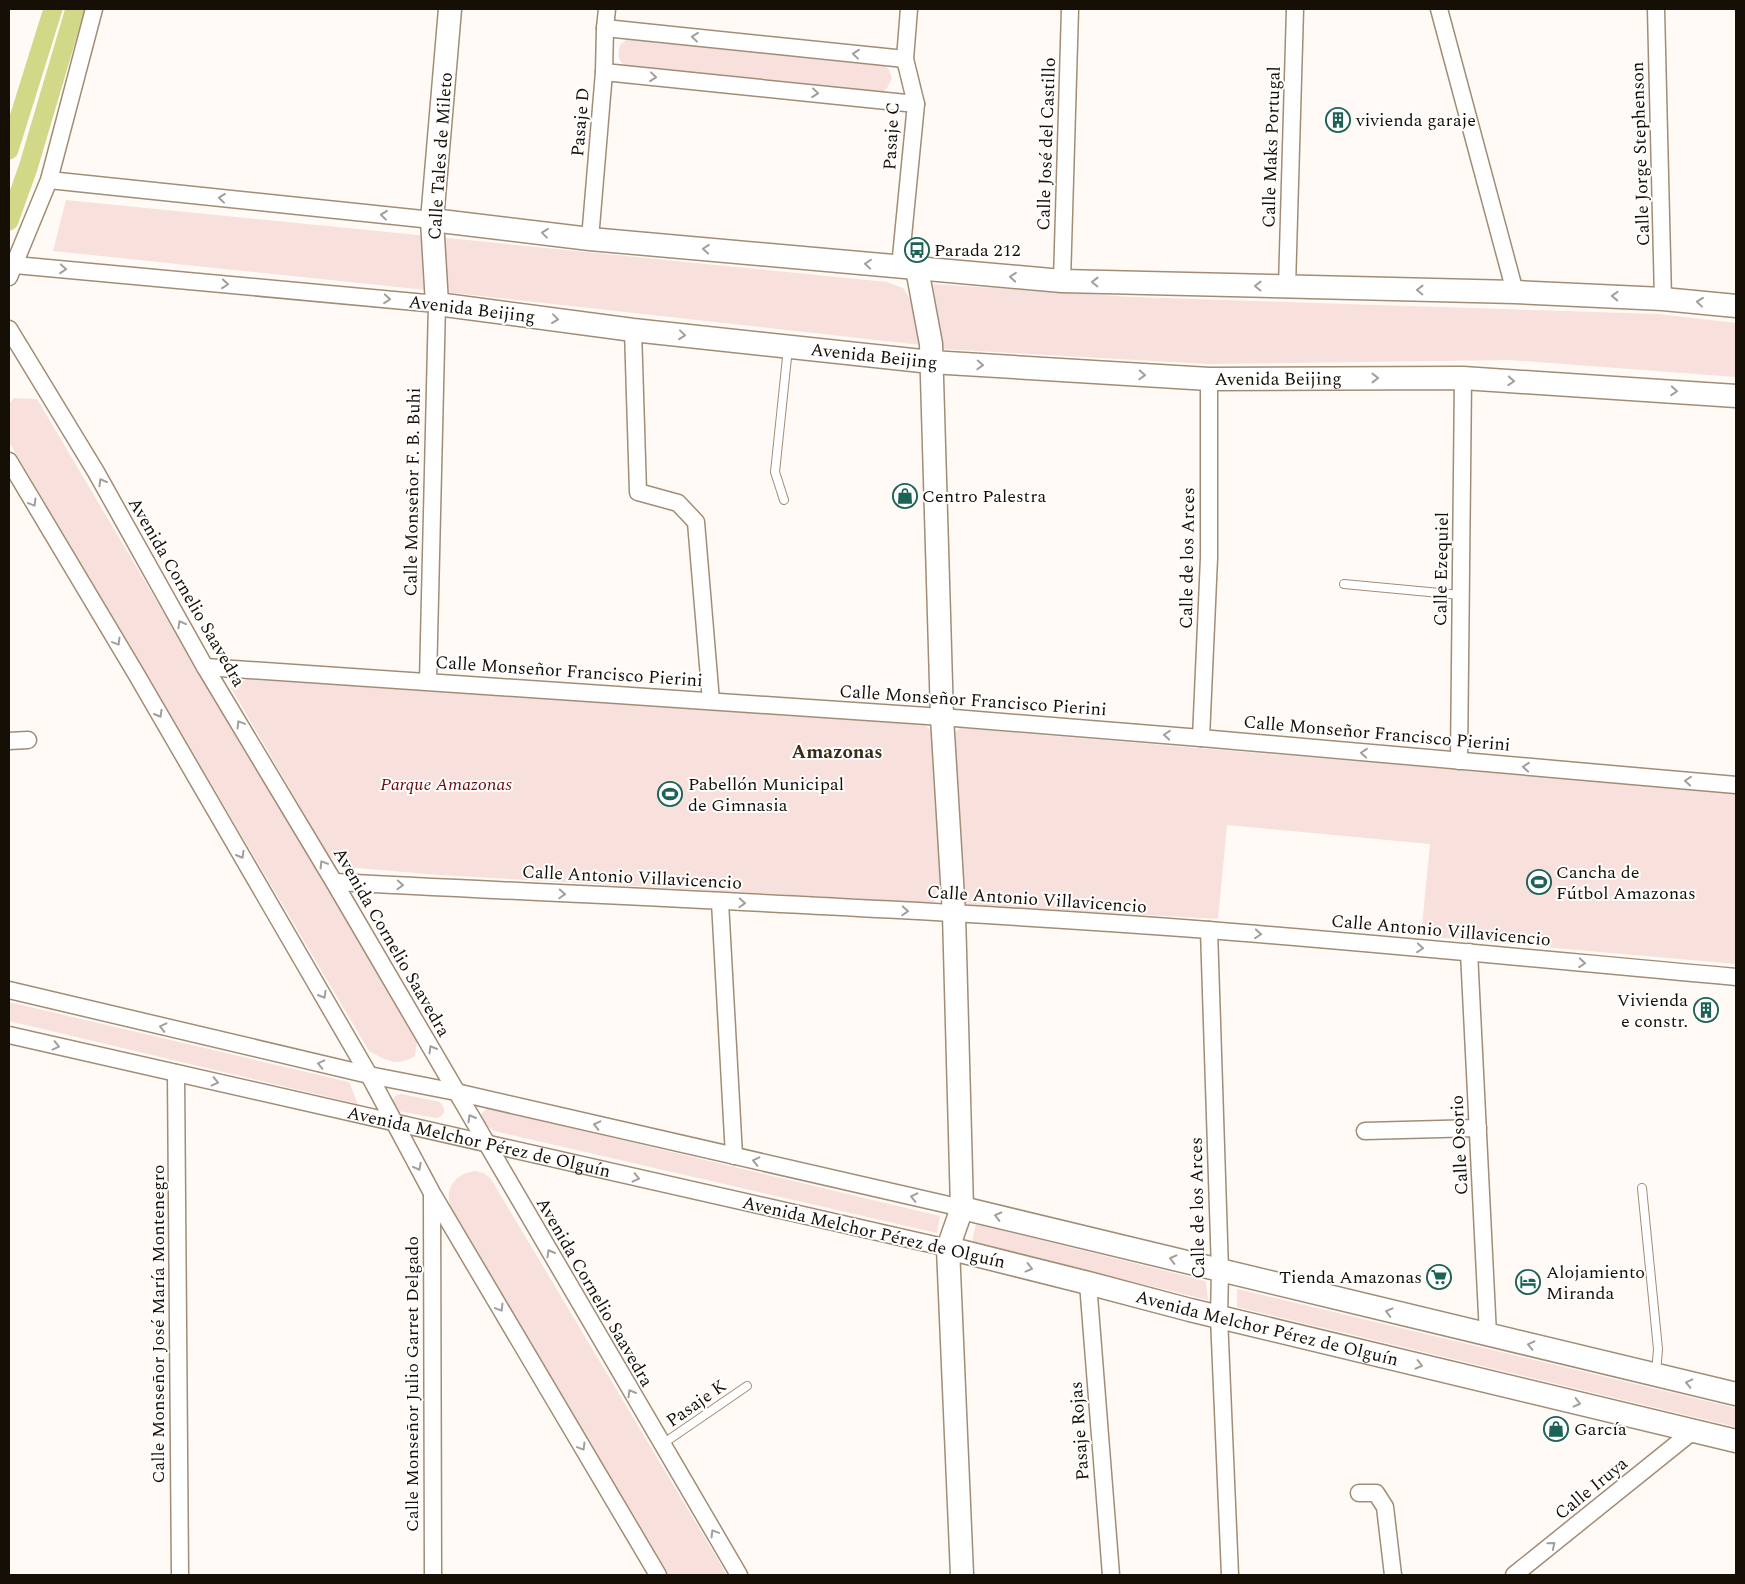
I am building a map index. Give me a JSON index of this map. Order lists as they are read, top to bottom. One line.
{"streets":{"street":["Pasaje D","Pasaje C","Calle José del Castillo","Calle Maks Portugal","Calle Jorge Stephenson","Calle Tales de Mileto","Avenida Beijing","Calle Monseñor F. B. Buhi","Calle de los Arces","Calle Ezequiel","Avenida Cornelio Saavedra","Calle Monseñor Francisco Pierini","Calle Antonio Villavicencio","Avenida Melchor Pérez de Olguín","Calle Osorio","Calle Monseñor José María Montenegro","Calle Monseñor Julio Garret Delgado","Pasaje Rojas","Calle Iruya"],"lane":["Pasaje K"]},"crossings":[["Calle Tales de Mileto","Avenida Beijing"],["Calle Tales de Mileto","Calle Monseñor F. B. Buhi"],["Avenida Beijing","Calle Monseñor F. B. Buhi"],["Avenida Beijing","Calle de los Arces"],["Avenida Beijing","Calle Ezequiel"],["Calle Monseñor F. B. Buhi","Calle Monseñor Francisco Pierini"],["Calle de los Arces","Calle Monseñor Francisco Pierini"],["Calle de los Arces","Calle Antonio Villavicencio"],["Calle de los Arces","Avenida Melchor Pérez de Olguín"],["Calle Ezequiel","Calle Monseñor Francisco Pierini"],["Avenida Cornelio Saavedra","Calle Monseñor Francisco Pierini"],["Avenida Cornelio Saavedra","Calle Antonio Villavicencio"],["Avenida Cornelio Saavedra","Avenida Melchor Pérez de Olguín"],["Avenida Cornelio Saavedra","Pasaje K"],["Calle Antonio Villavicencio","Calle Osorio"],["Avenida Melchor Pérez de Olguín","Calle Monseñor José María Montenegro"],["Avenida Melchor Pérez de Olguín","Pasaje Rojas"],["Avenida Melchor Pérez de Olguín","Calle Iruya"]],"one_way":["Calle Monseñor Francisco Pierini","Calle Antonio Villavicencio","Calle Iruya"],"districts":["Amazonas"],"parks":["Parque Amazonas"],"places":{"building":["vivienda garaje","Vivienda e constr."],"bus stop":["Parada 212"],"shop":["Centro Palestra","García"],"sports":["Pabellón Municipal de Gimnasia","Cancha de Fútbol Amazonas"],"supermarket":["Tienda Amazonas"],"hotel":["Alojamiento Miranda"]}}
